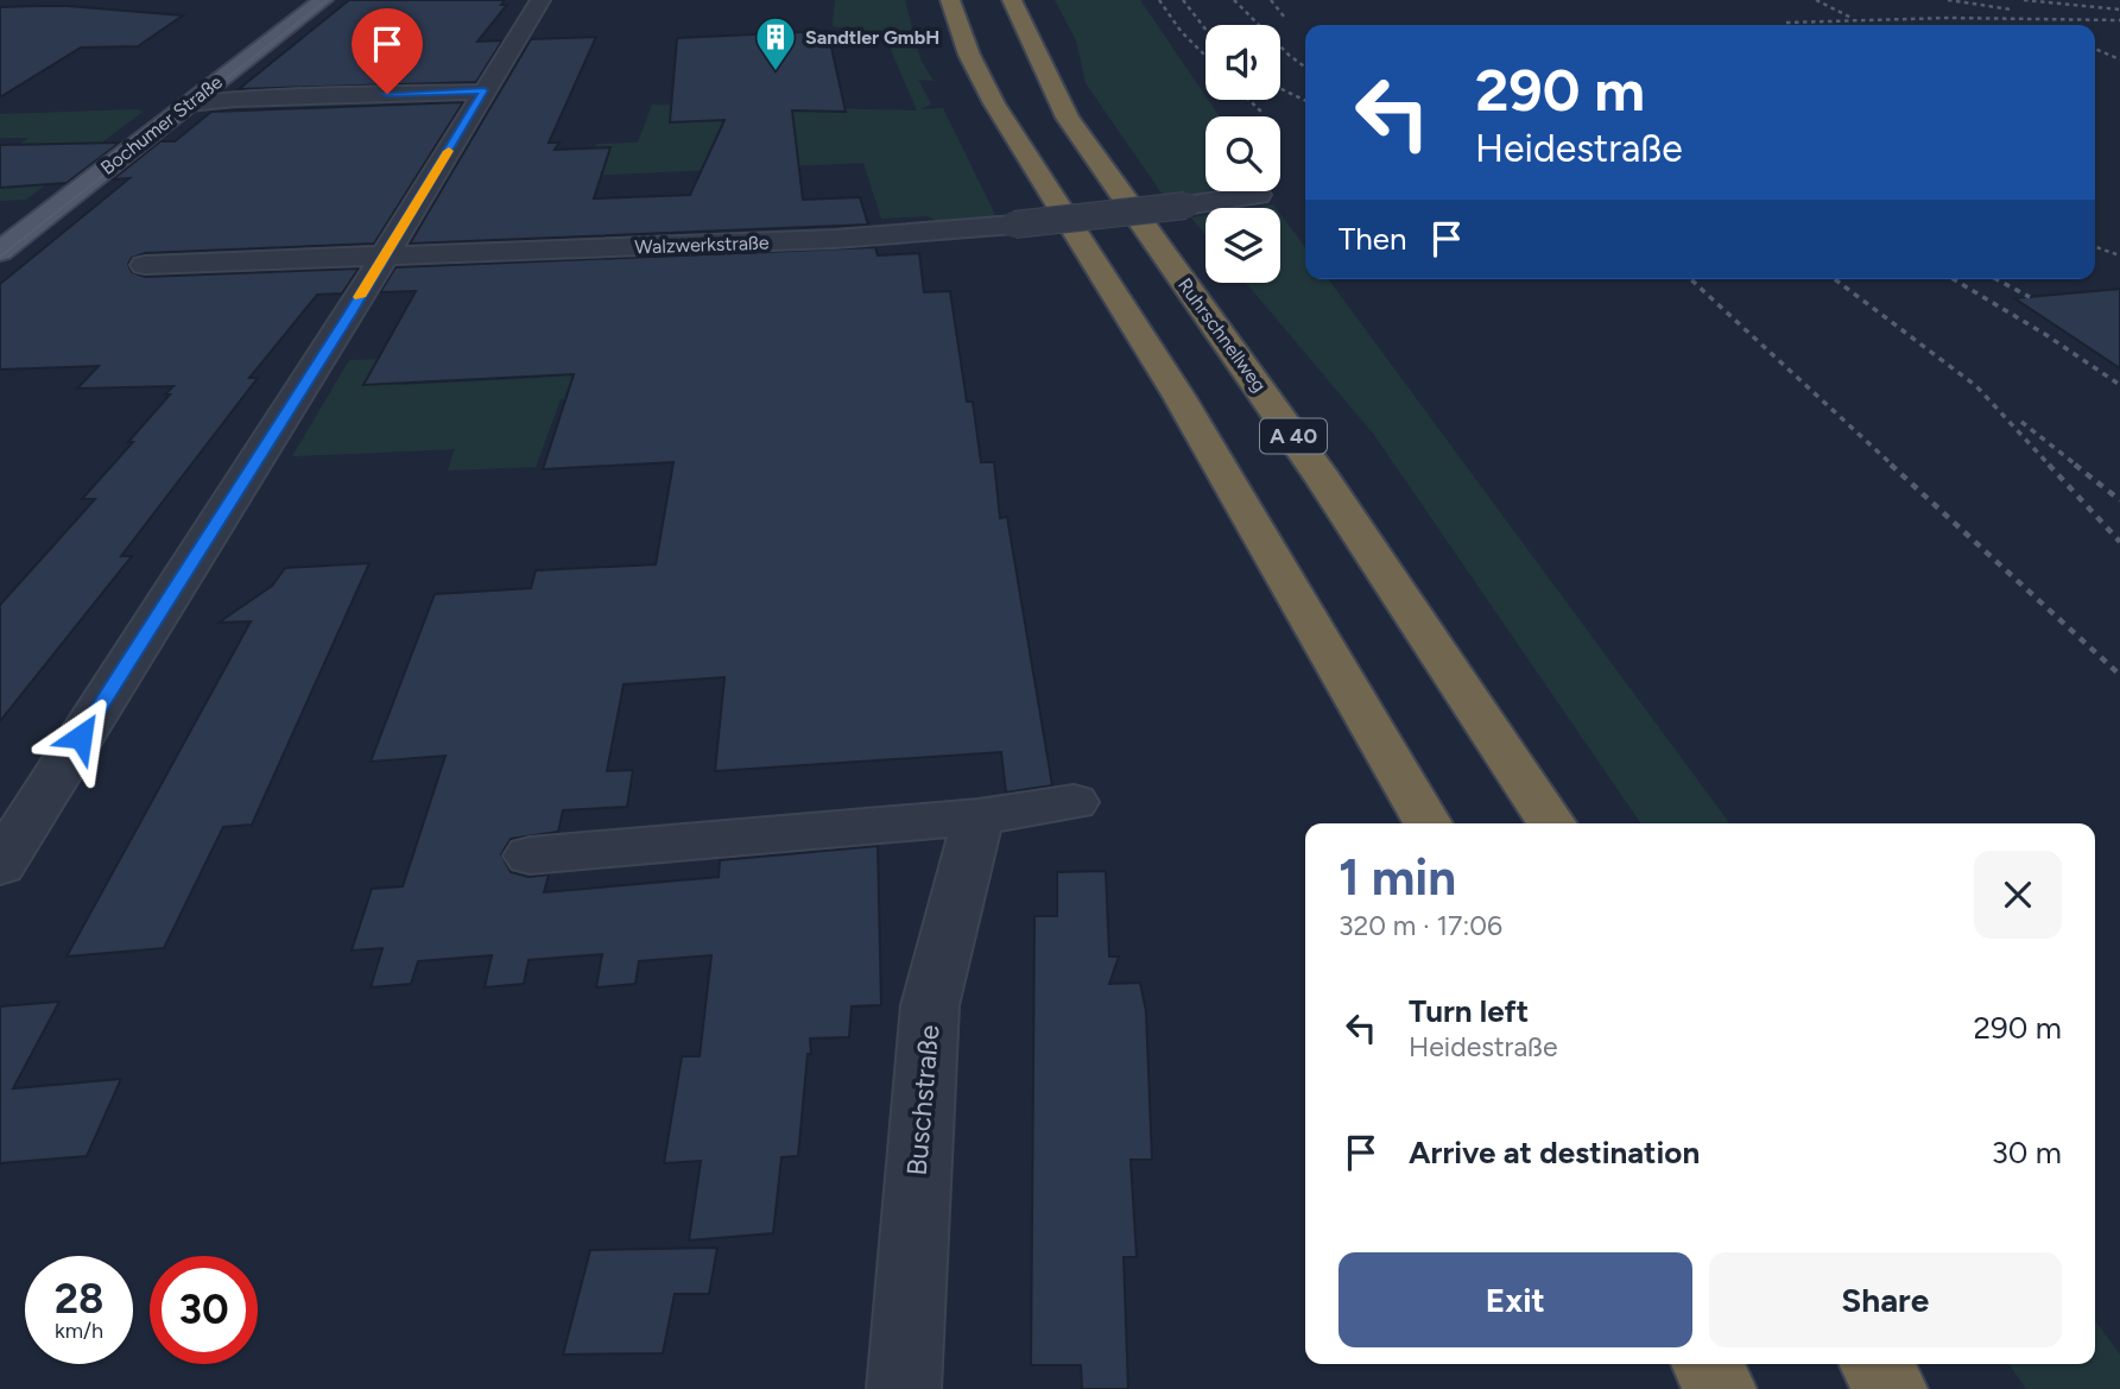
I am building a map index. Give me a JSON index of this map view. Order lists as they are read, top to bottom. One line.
{"streets":{"highway":["Ruhrschnellweg","A 40"],"main road":["Bochumer Straße"],"street":["Walzwerkstraße","Buschstraße"]},"places":{"building":["Sandtler GmbH"]},"page":{"turn":["290 m","Heidestraße"],"then":"Then","heading":["1 min","320 m · 17:06"],"list":[{"name":"Turn left","note":"Heidestraße","value":"290 m"},{"name":"Arrive at destination","value":"30 m"}],"buttons":["Exit","Share"],"speed":"28 km/h","limit":"30"}}
